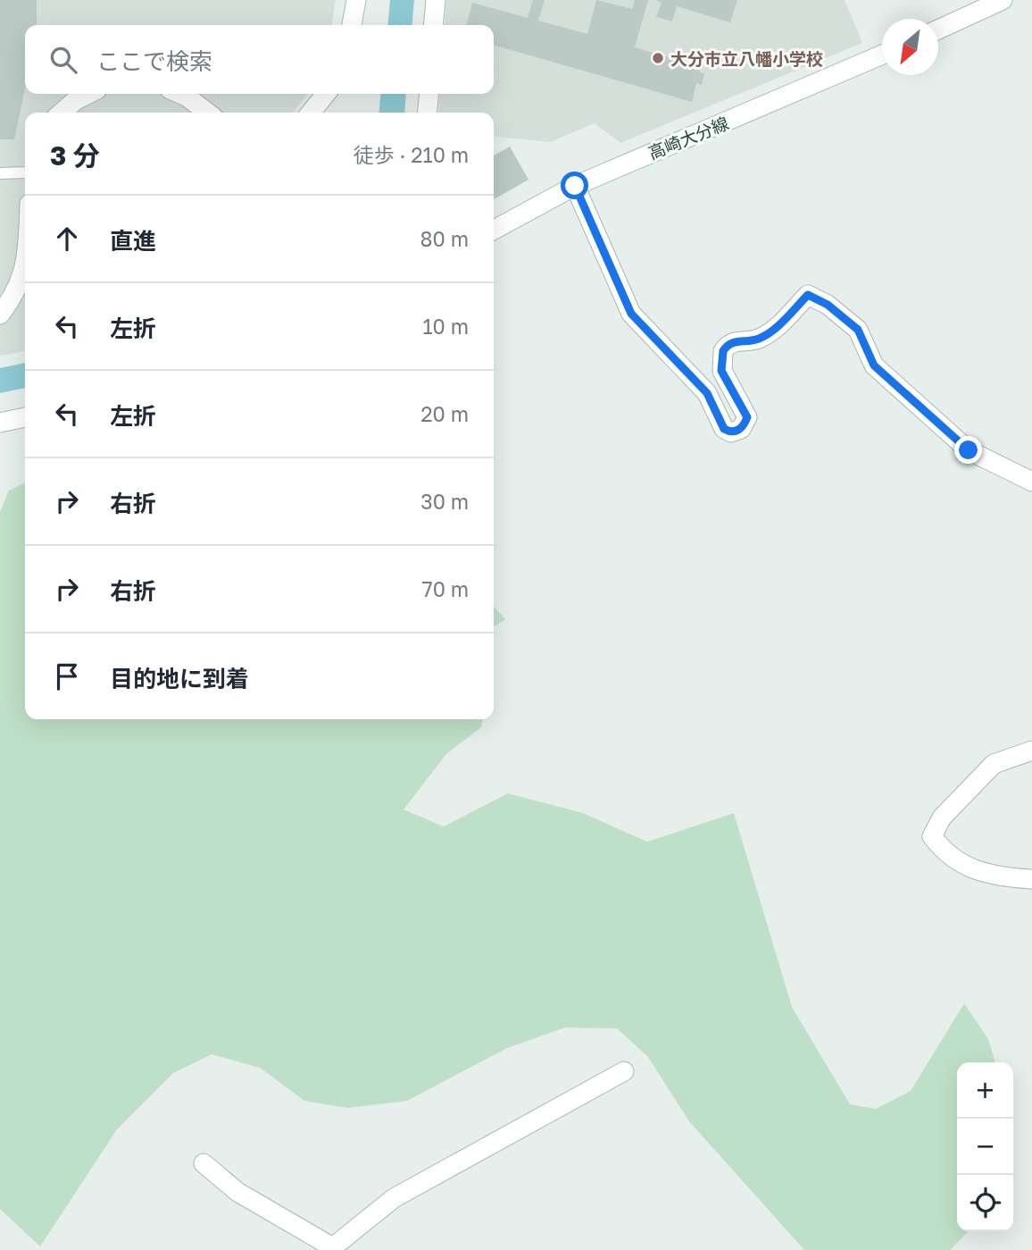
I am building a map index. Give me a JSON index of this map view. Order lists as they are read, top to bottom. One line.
{"streets":{"street":["高崎大分線"]},"places":["大分市立八幡小学校"],"north":"bottom left","page":{"search":"ここで検索","heading":["3 分","徒歩 · 210 m"],"list":[["直進","80 m"],["左折","10 m"],["左折","20 m"],["右折","30 m"],["右折","70 m"],"目的地に到着"],"map_buttons":["+","−"]}}
